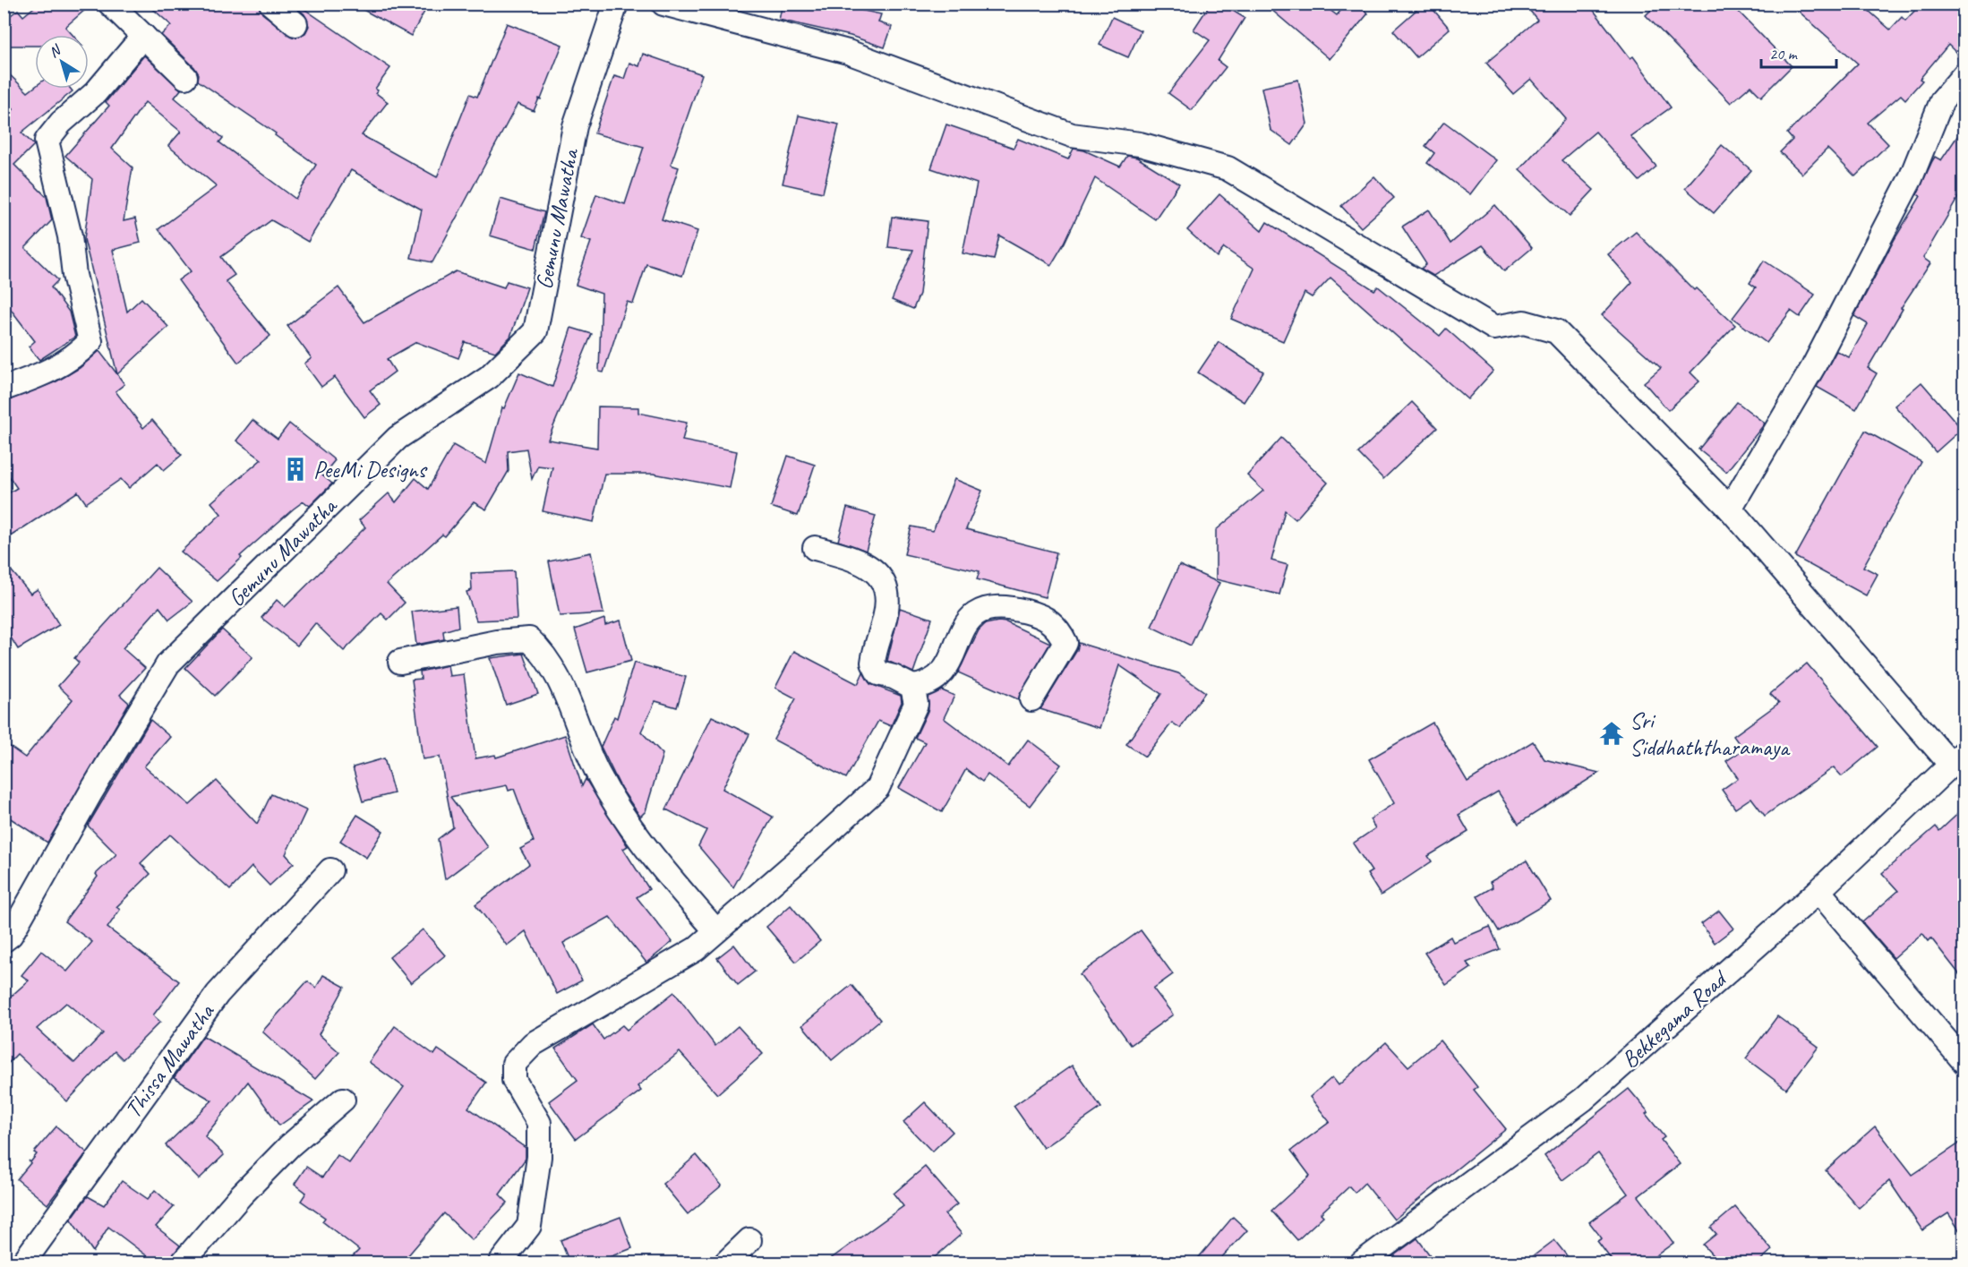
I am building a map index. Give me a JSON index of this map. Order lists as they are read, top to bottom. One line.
{"streets":{"street":["Gemunu Mawatha","Bekkegama Road","Thissa Mawatha"]},"places":{"building":["PeeMi Designs"],"temple":["Sri Siddhaththaramaya"]},"scale_bar":"20 m","north":"top left"}
